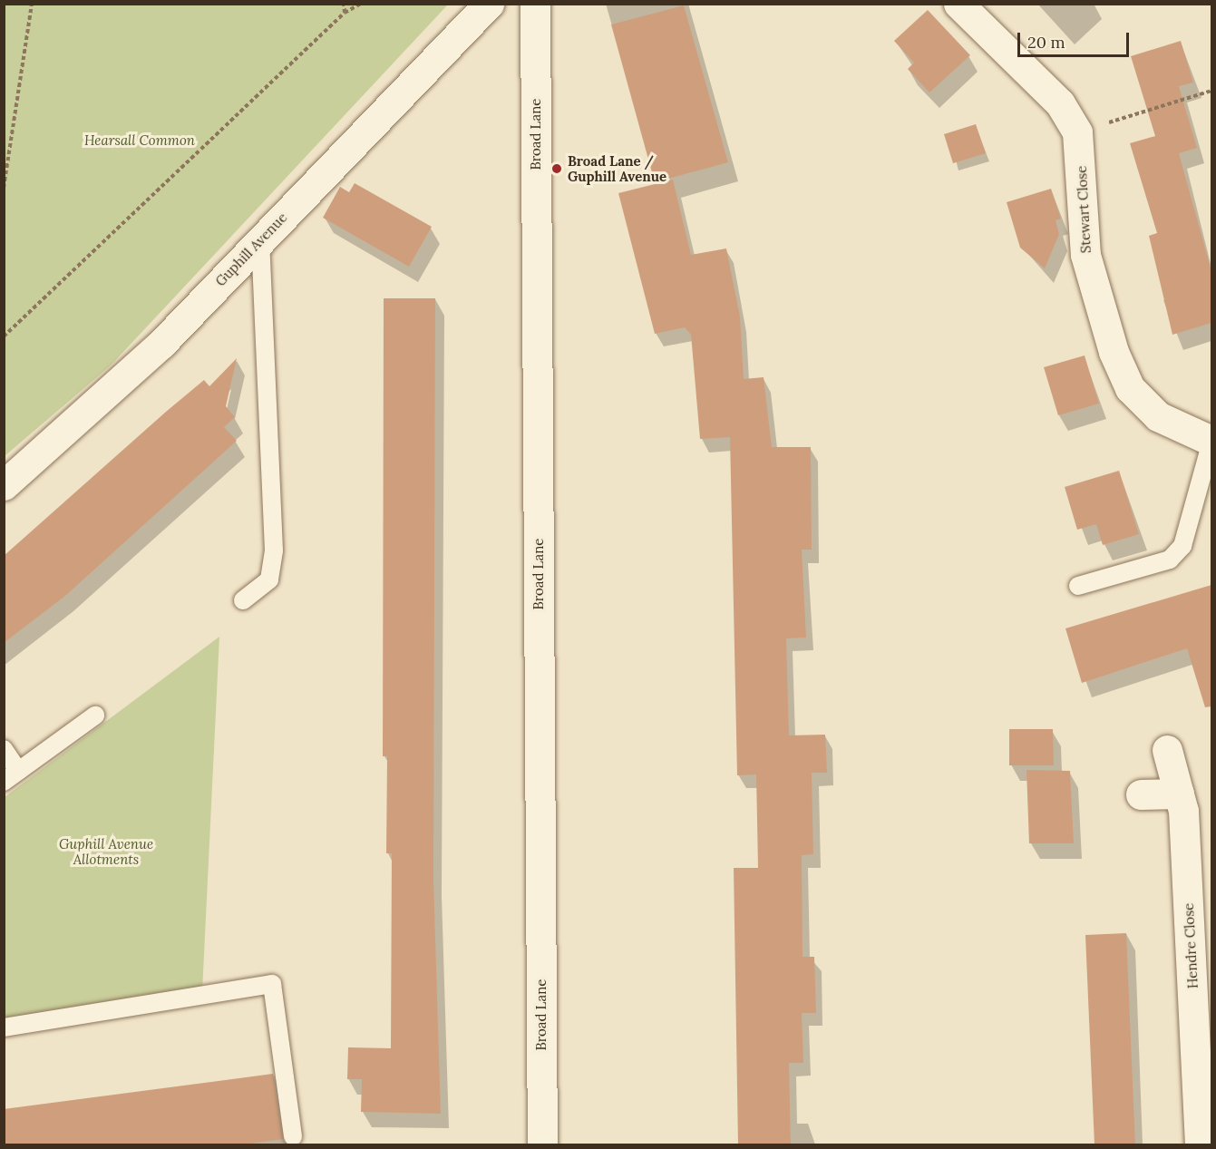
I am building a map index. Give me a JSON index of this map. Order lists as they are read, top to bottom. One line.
{"streets":{"street":["Broad Lane","Stewart Close","Guphill Avenue","Hendre Close"]},"parks":["Hearsall Common","Guphill Avenue Allotments"],"places":["Broad Lane / Guphill Avenue"],"scale_bar":"20 m"}
